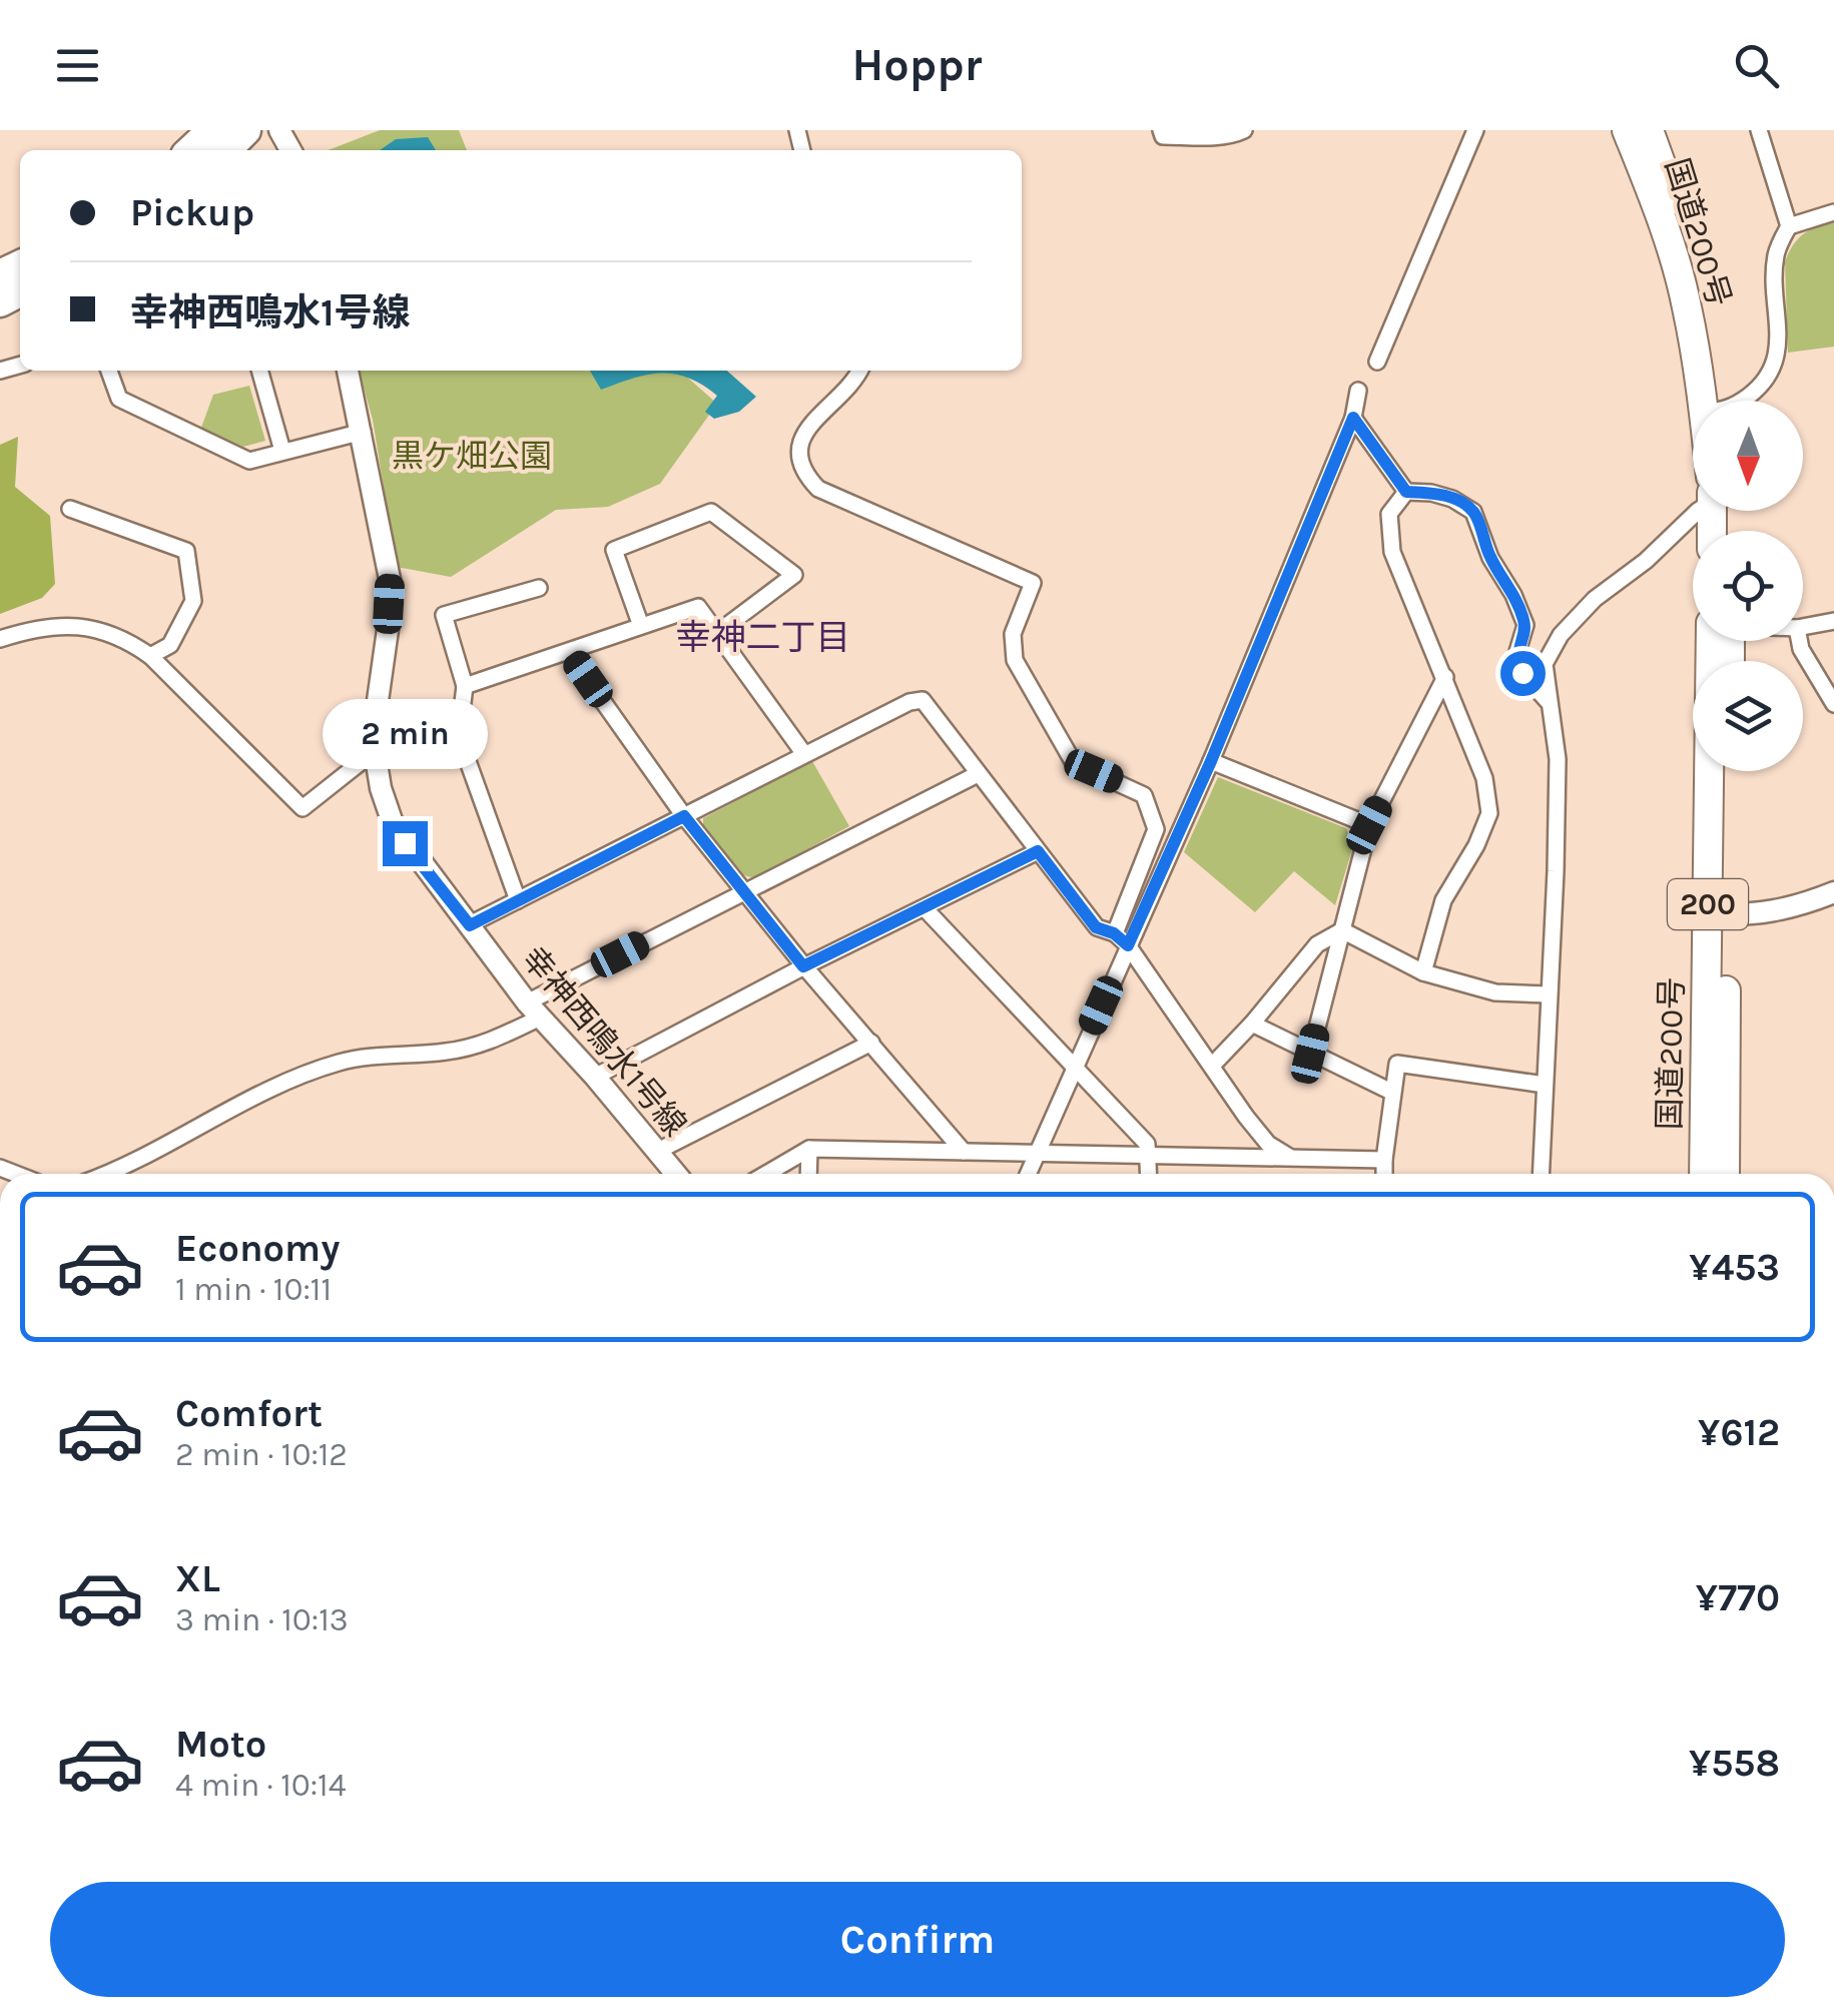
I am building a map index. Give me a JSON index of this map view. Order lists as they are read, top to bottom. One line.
{"streets":{"highway":["国道200号","200"],"street":["幸神西鳴水1号線"]},"districts":["幸神二丁目"],"parks":["黒ケ畑公園"],"north":"bottom","page":{"header":"Hoppr","banner":["Pickup","幸神西鳴水1号線"],"bubble":"2 min","list":[{"name":"Economy","note":"1 min · 10:11","value":"¥453"},{"name":"Comfort","note":"2 min · 10:12","value":"¥612"},{"name":"XL","note":"3 min · 10:13","value":"¥770"},{"name":"Moto","note":"4 min · 10:14","value":"¥558"}],"buttons":"Confirm"}}
